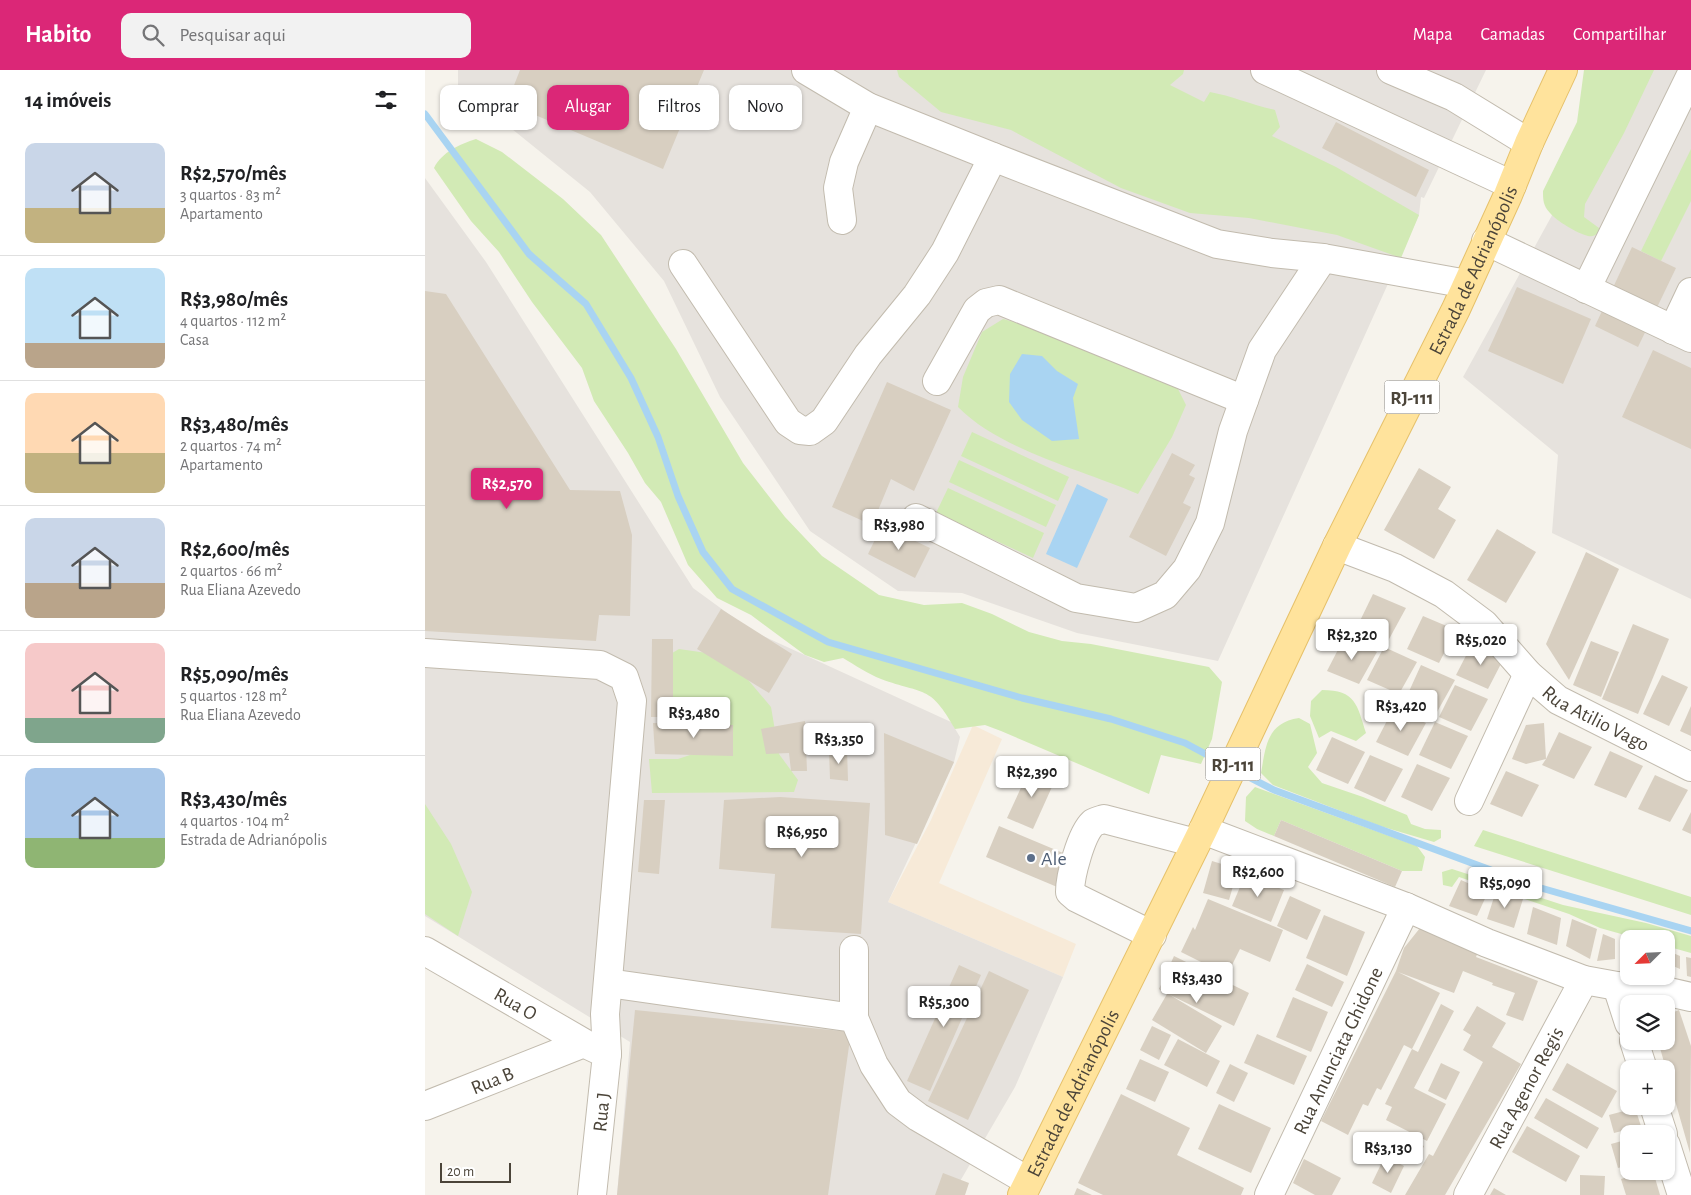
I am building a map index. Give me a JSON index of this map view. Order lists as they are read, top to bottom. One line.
{"streets":{"main road":["Estrada de Adrianópolis","RJ-111"],"street":["Rua Atilio Vago","Rua O","Rua Anunciata Ghidone","Rua B","Rua Agenor Regis","Rua J"]},"crossings":[["Estrada de Adrianópolis","Rua Atilio Vago"],["Rua O","Rua B"],["Rua O","Rua J"],["Rua B","Rua J"]],"places":["Ale"],"scale_bar":"20 m","north":"bottom left","page":{"header":"Habito","search":"Pesquisar aqui","nav":["Mapa","Camadas","Compartilhar"],"heading":"14 imóveis","chip":["Comprar","Alugar","Filtros","Novo"],"list":[{"name":"R$2,570/mês","note":"3 quartos · 83 m² · Apartamento"},{"name":"R$3,980/mês","note":"4 quartos · 112 m² · Casa"},{"name":"R$3,480/mês","note":"2 quartos · 74 m² · Apartamento"},{"name":"R$2,600/mês","note":"2 quartos · 66 m² · Rua Eliana Azevedo"},{"name":"R$5,090/mês","note":"5 quartos · 128 m² · Rua Eliana Azevedo"},{"name":"R$3,430/mês","note":"4 quartos · 104 m² · Estrada de Adrianópolis"}],"price":["R$2,570","R$3,980","R$2,320","R$5,020","R$3,420","R$3,480","R$3,350","R$2,390","R$6,950","R$2,600","R$5,090","R$3,430","R$5,300","R$3,130"],"map_buttons":["+","−"],"scale":"20 m"}}
